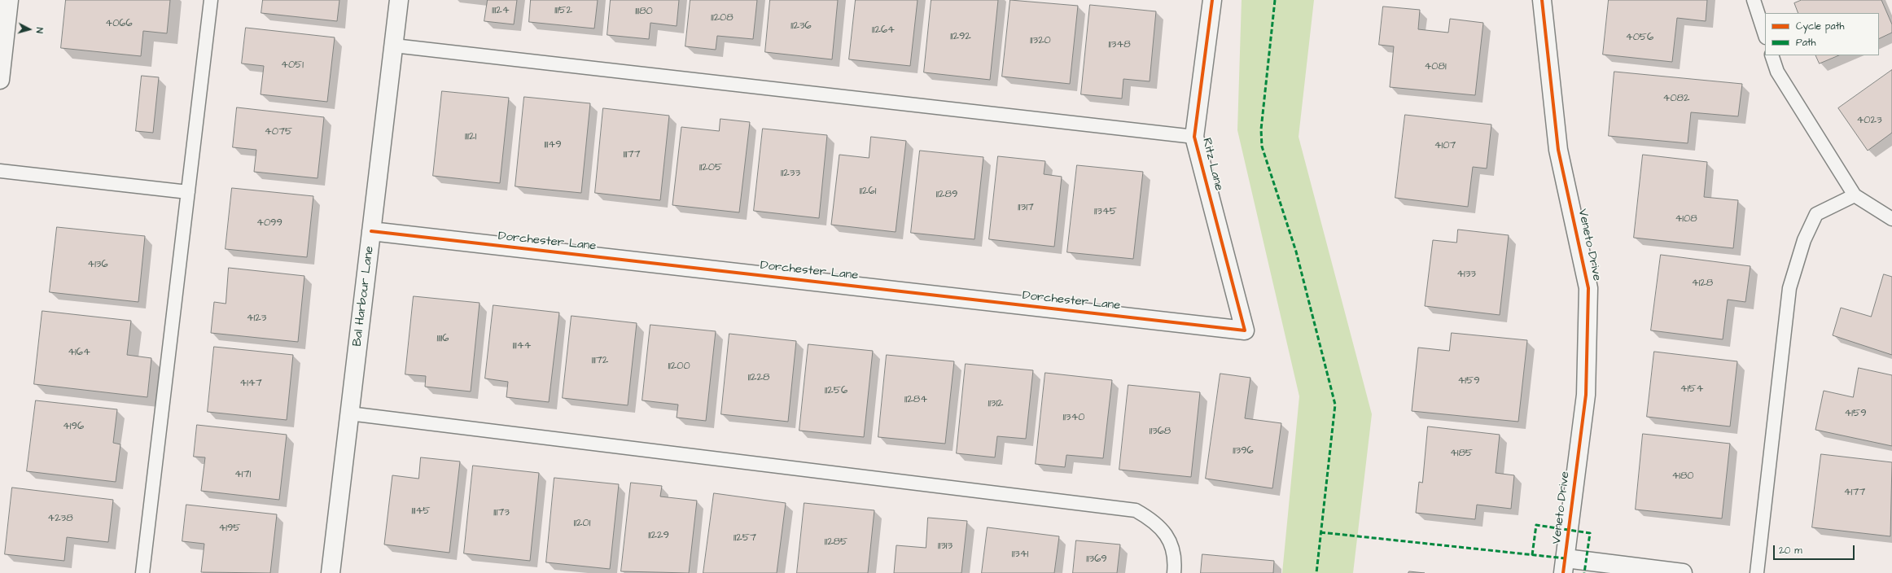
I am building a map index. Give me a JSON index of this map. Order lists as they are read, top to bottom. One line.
{"streets":{"street":["Ritz Lane","Dorchester Lane","Veneto Drive","Bal Harbour Lane"]},"crossings":[["Ritz Lane","Dorchester Lane"],["Dorchester Lane","Bal Harbour Lane"]],"house_numbers":["11124","11152","11180","11208","4066","11236","11264","11292","4056","11320","11348","4051","4081","4082","4023","4075","11121","11149","4107","11177","11205","11233","11261","11289","11317","11345","4108","4099","4136","4133","4128","4123","11116","11144","4164","11172","11200","11228","4159","4147","4154","11256","11284","11312","4159","11340","4196","11368","11396","4185","4171","4180","4177","11145","11173","4238","11201","4195","11229","11257","11285","11313","11341","11369"],"legend":["Cycle path","Path"],"scale_bar":"20 m","north":"right"}
